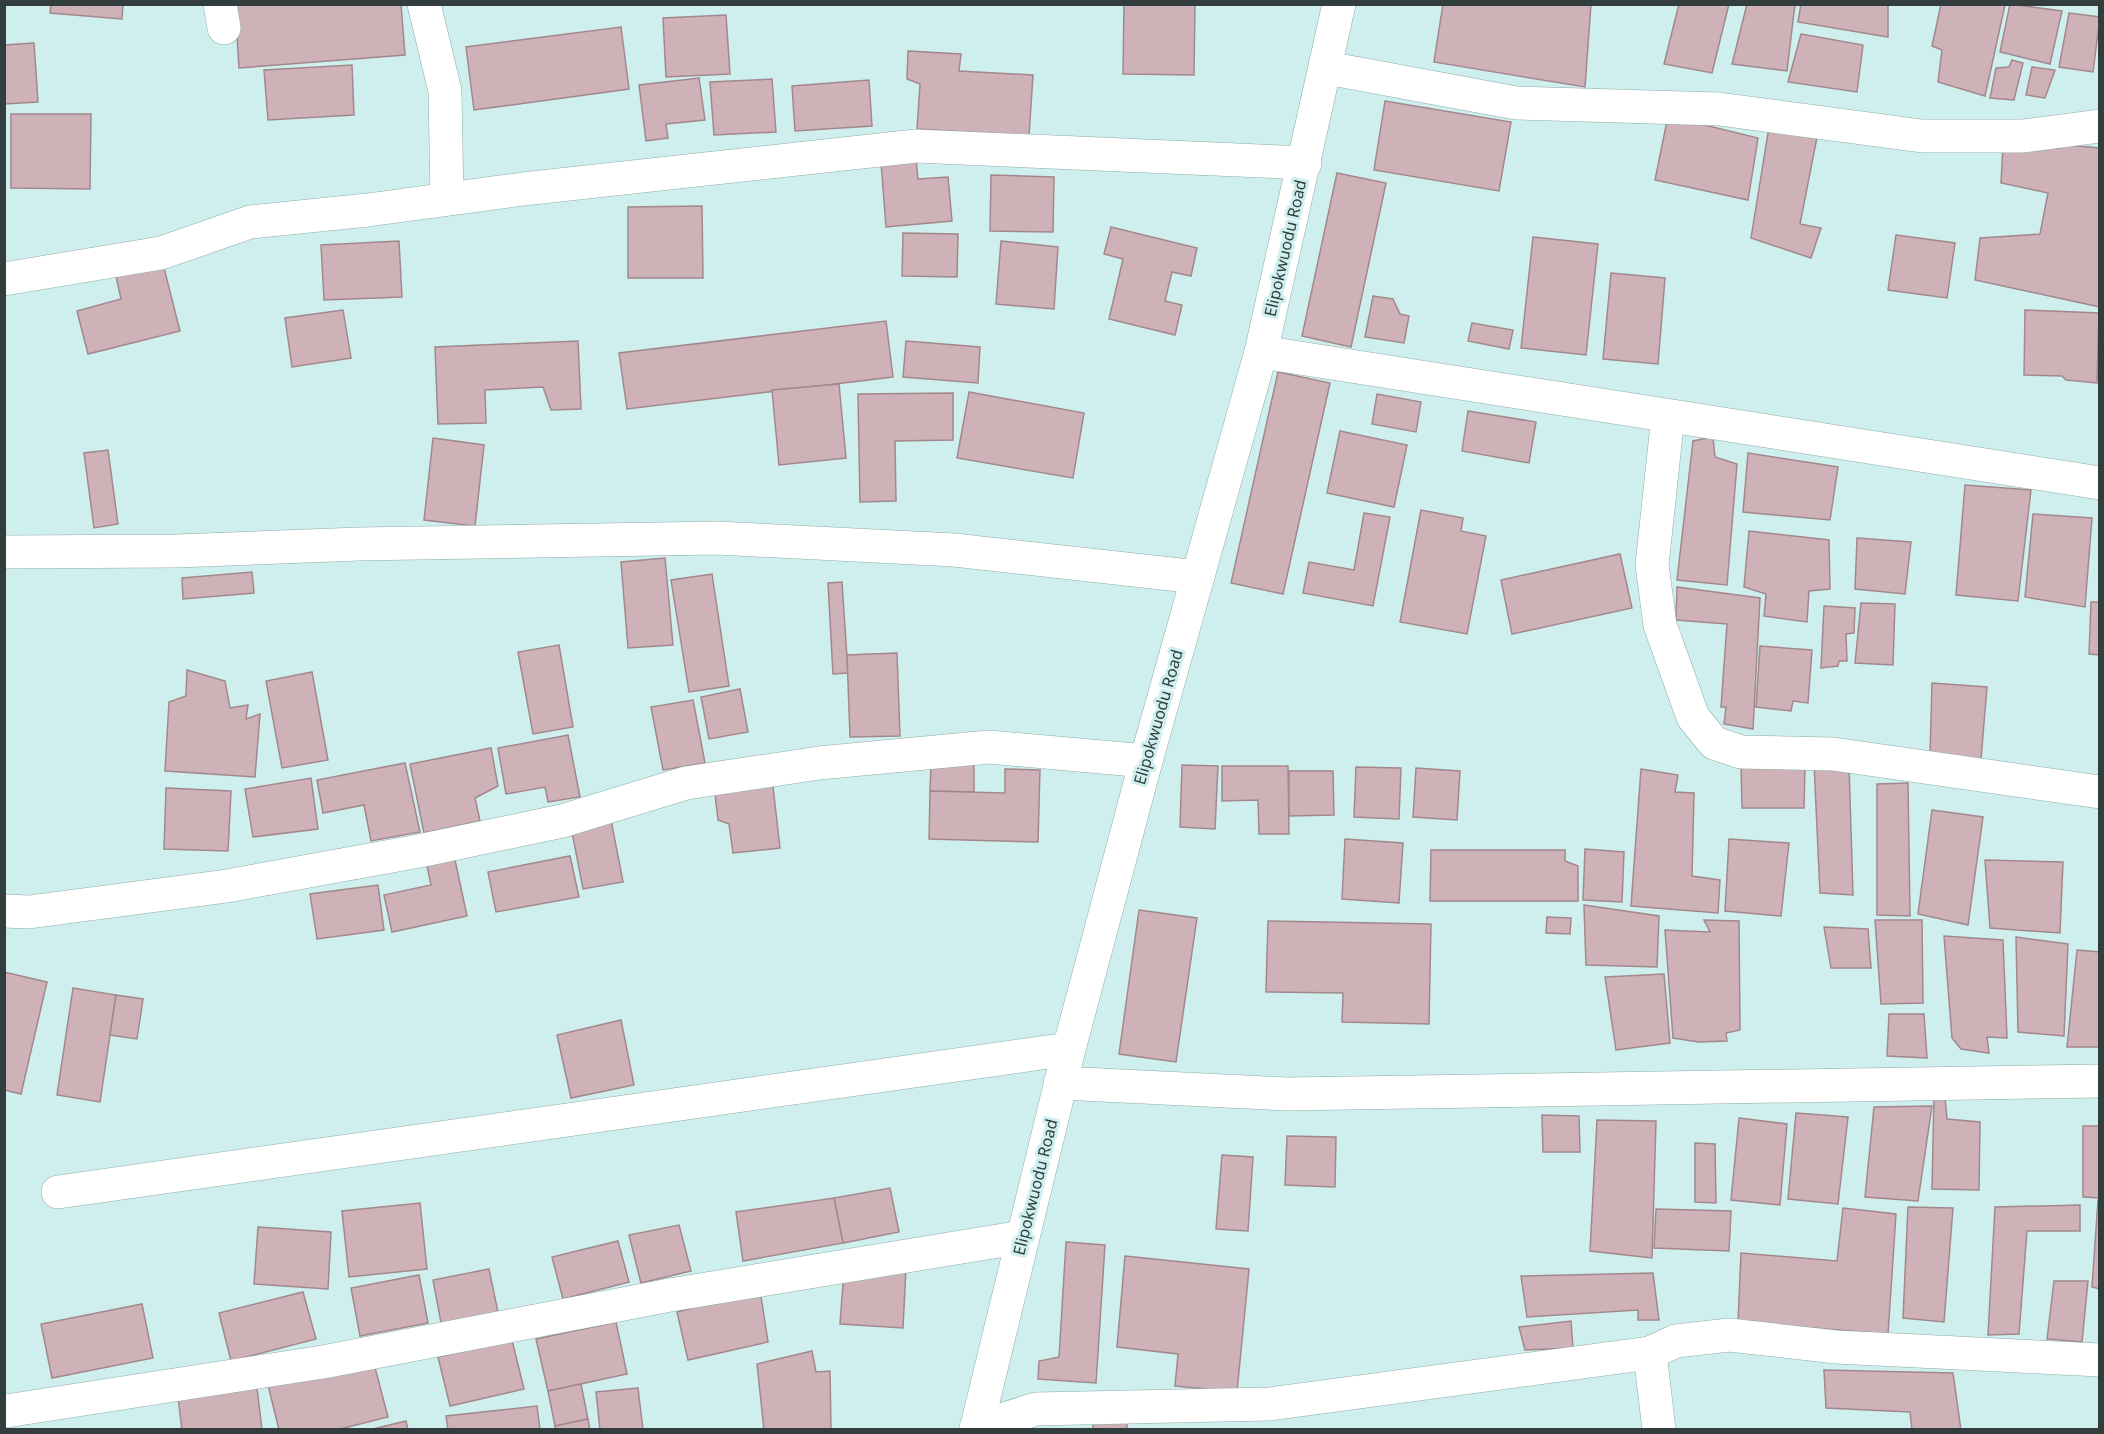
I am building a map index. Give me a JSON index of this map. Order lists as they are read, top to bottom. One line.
{"streets":{"street":["Elipokwuodu Road"]}}
